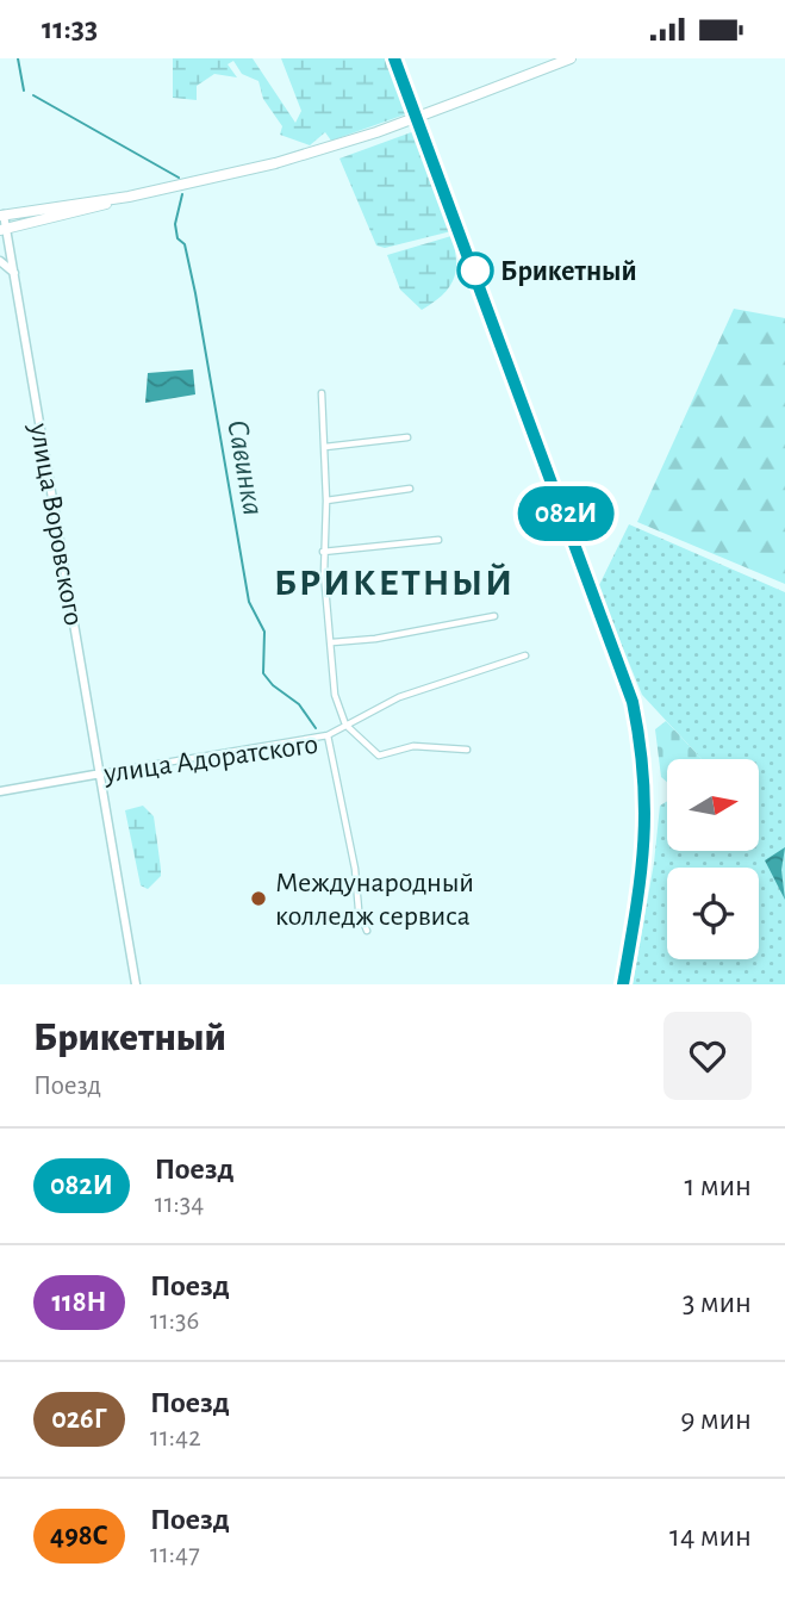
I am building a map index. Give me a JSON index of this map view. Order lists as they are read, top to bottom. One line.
{"streets":{"street":["улица Воровского","улица Адоратского"]},"crossings":[["улица Воровского","улица Адоратского"]],"districts":["БРИКЕТНЫЙ"],"water":["Савинка"],"places":["Брикетный","Международный колледж сервиса"],"north":"right","page":{"status":"11:33","on_map":"082И","heading":["Брикетный","Поезд"],"list":[{"mark":"082И","name":"Поезд","note":"11:34","value":"1 мин"},{"mark":"118Н","name":"Поезд","note":"11:36","value":"3 мин"},{"mark":"026Г","name":"Поезд","note":"11:42","value":"9 мин"},{"mark":"498С","name":"Поезд","note":"11:47","value":"14 мин"}]}}
